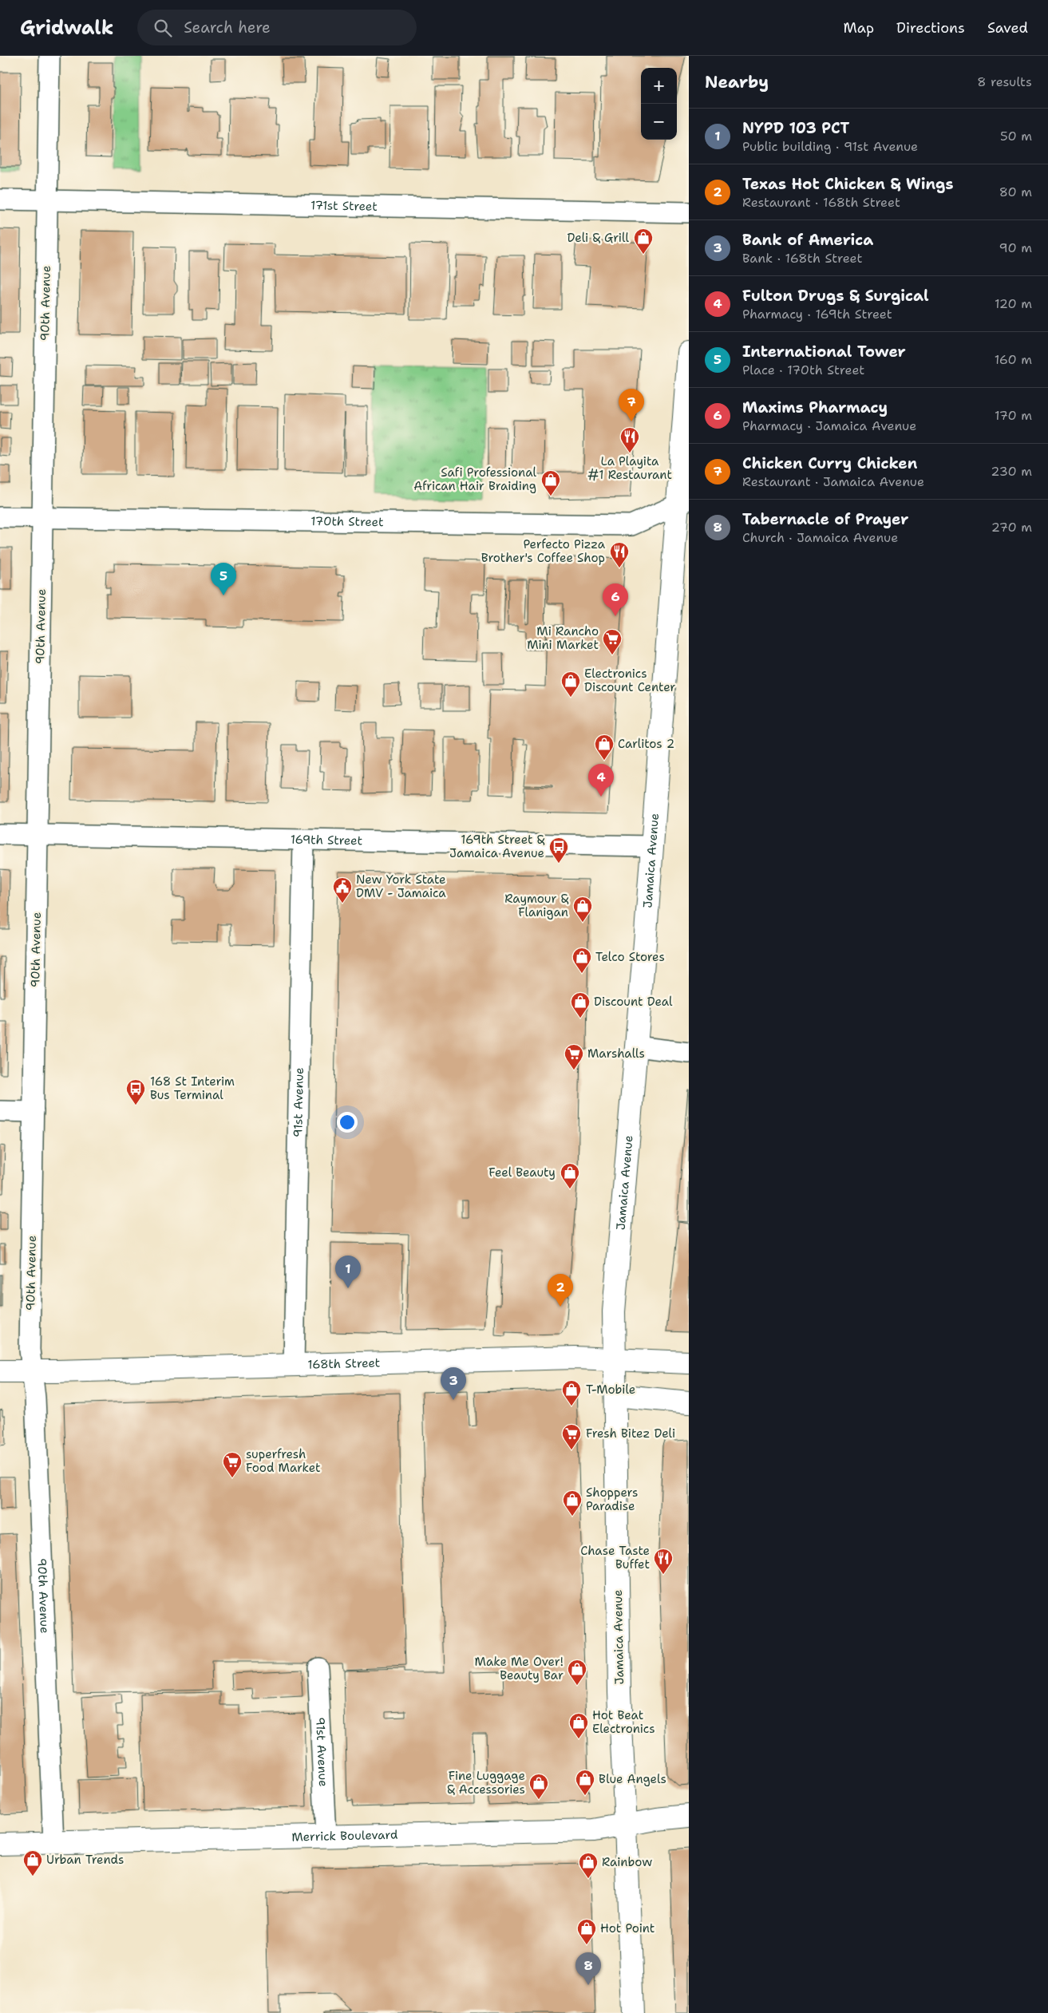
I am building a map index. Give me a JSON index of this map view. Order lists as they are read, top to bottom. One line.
{"streets":{"main road":["Jamaica Avenue","168th Street","Merrick Boulevard"],"street":["171st Street","90th Avenue","170th Street","169th Street","91st Avenue"]},"crossings":[["171st Street","90th Avenue"],["90th Avenue","170th Street"],["90th Avenue","169th Street"],["90th Avenue","168th Street"],["90th Avenue","Merrick Boulevard"],["170th Street","Jamaica Avenue"],["169th Street","Jamaica Avenue"],["169th Street","91st Avenue"],["Jamaica Avenue","168th Street"],["Jamaica Avenue","Merrick Boulevard"],["91st Avenue","168th Street"],["91st Avenue","Merrick Boulevard"]],"places":{"shop":["Deli & Grill","Safi Professional African Hair Braiding","Electronics Discount Center","Carlitos 2","Raymour & Flanigan","Telco Stores","Discount Deal","Feel Beauty","T-Mobile","Shoppers Paradise","Make Me Over! Beauty Bar","Hot Beat Electronics","Blue Angels","Fine Luggage & Accessories","Urban Trends","Rainbow","Hot Point"],"restaurant":["La Playita #1 Restaurant","Perfecto Pizza Brother's Coffee Shop","Chase Taste Buffet"],"supermarket":["Mi Rancho Mini Market","Marshalls","Fresh Bitez Deli","superfresh Food Market"],"bus stop":["169th Street & Jamaica Avenue","168 St Interim Bus Terminal"],"public building":["New York State DMV - Jamaica"]},"page":{"header":"Gridwalk","search":"Search here","nav":["Map","Directions","Saved"],"heading":["Nearby","8 results"],"map_buttons":["+","−"],"list":[{"mark":"1","name":"NYPD 103 PCT","note":"Public building · 91st Avenue","value":"50 m"},{"mark":"2","name":"Texas Hot Chicken & Wings","note":"Restaurant · 168th Street","value":"80 m"},{"mark":"3","name":"Bank of America","note":"Bank · 168th Street","value":"90 m"},{"mark":"4","name":"Fulton Drugs & Surgical","note":"Pharmacy · 169th Street","value":"120 m"},{"mark":"5","name":"International Tower","note":"Place · 170th Street","value":"160 m"},{"mark":"6","name":"Maxims Pharmacy","note":"Pharmacy · Jamaica Avenue","value":"170 m"},{"mark":"7","name":"Chicken Curry Chicken","note":"Restaurant · Jamaica Avenue","value":"230 m"},{"mark":"8","name":"Tabernacle of Prayer","note":"Church · Jamaica Avenue","value":"270 m"}],"pins":["7","5","6","4","1","2","3","8"]}}
